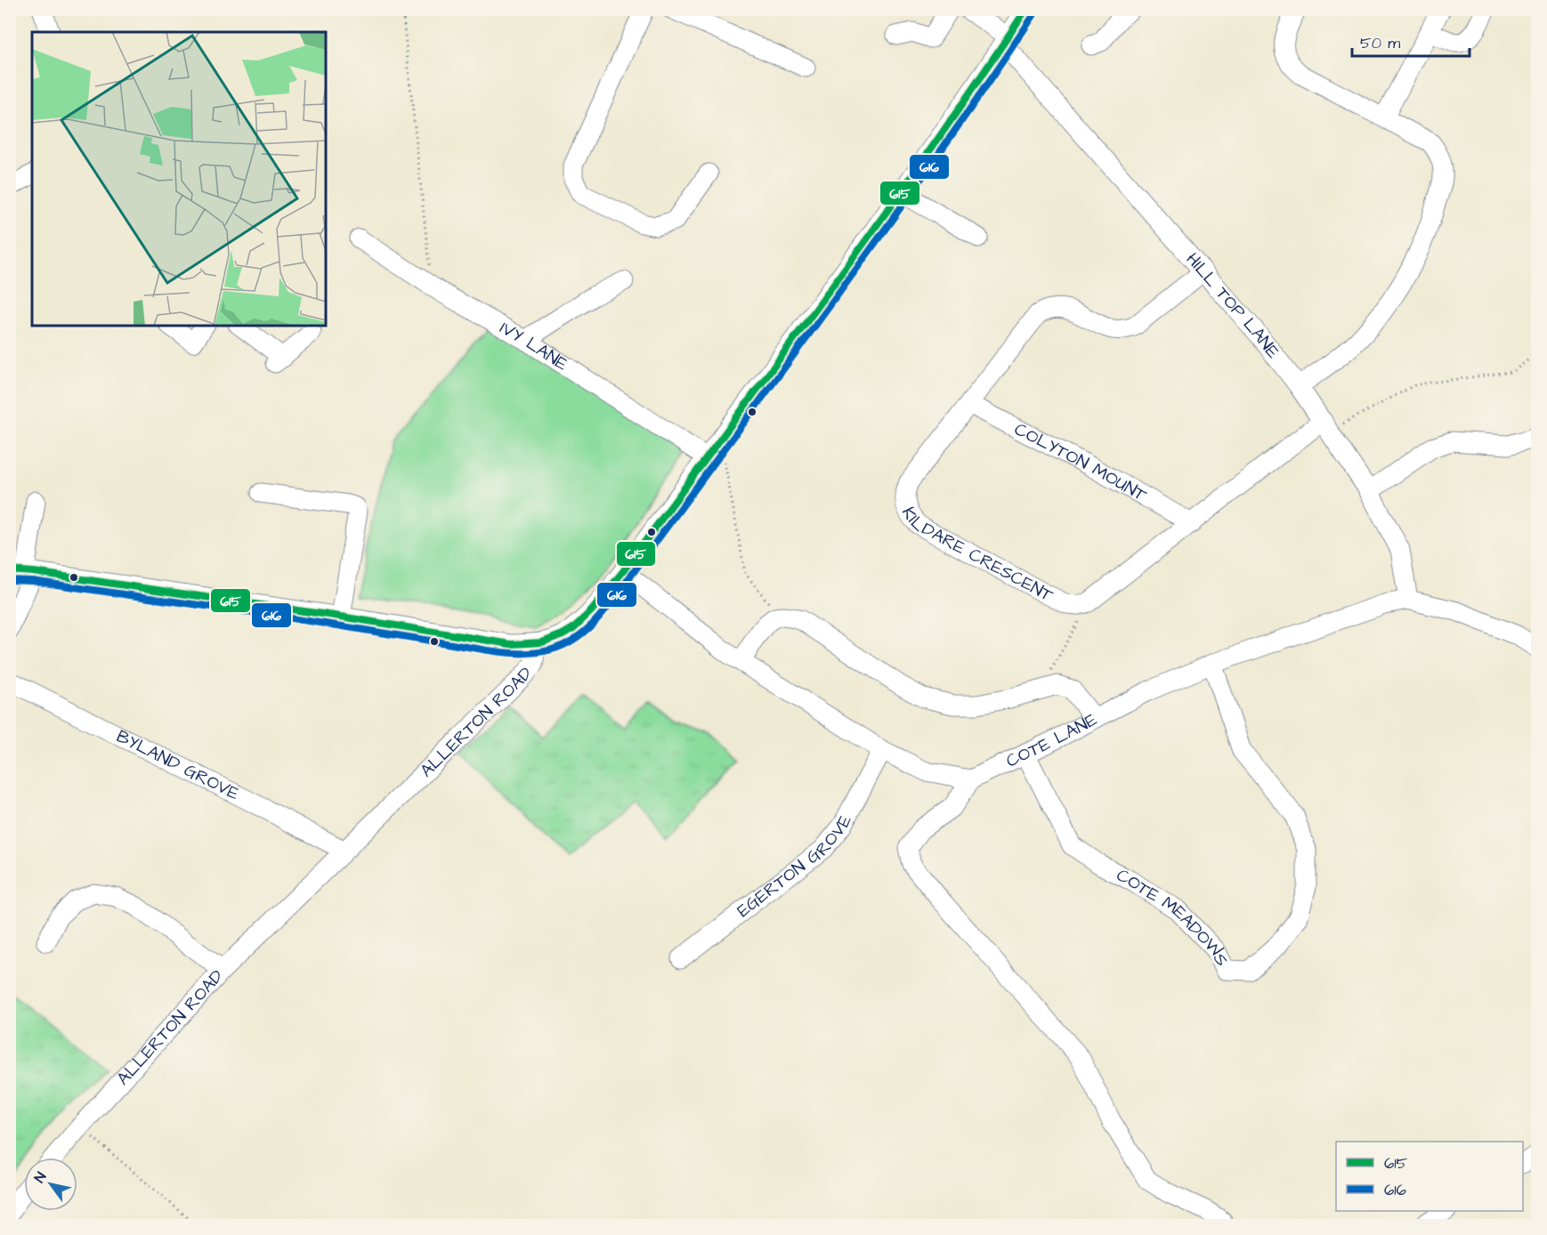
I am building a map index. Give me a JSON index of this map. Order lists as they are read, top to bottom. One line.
{"streets":{"street":["HILL TOP LANE","IVY LANE","COLYTON MOUNT","KILDARE CRESCENT","ALLERTON ROAD","COTE LANE","BYLAND GROVE","EGERTON GROVE","COTE MEADOWS"]},"crossings":[["HILL TOP LANE","KILDARE CRESCENT"],["HILL TOP LANE","ALLERTON ROAD"],["HILL TOP LANE","COTE LANE"],["IVY LANE","ALLERTON ROAD"],["COLYTON MOUNT","KILDARE CRESCENT"],["ALLERTON ROAD","BYLAND GROVE"],["COTE LANE","COTE MEADOWS"]],"lines":["transit line 615","transit line 616"],"legend":["615","616"],"scale_bar":"50 m","north":"top left"}
